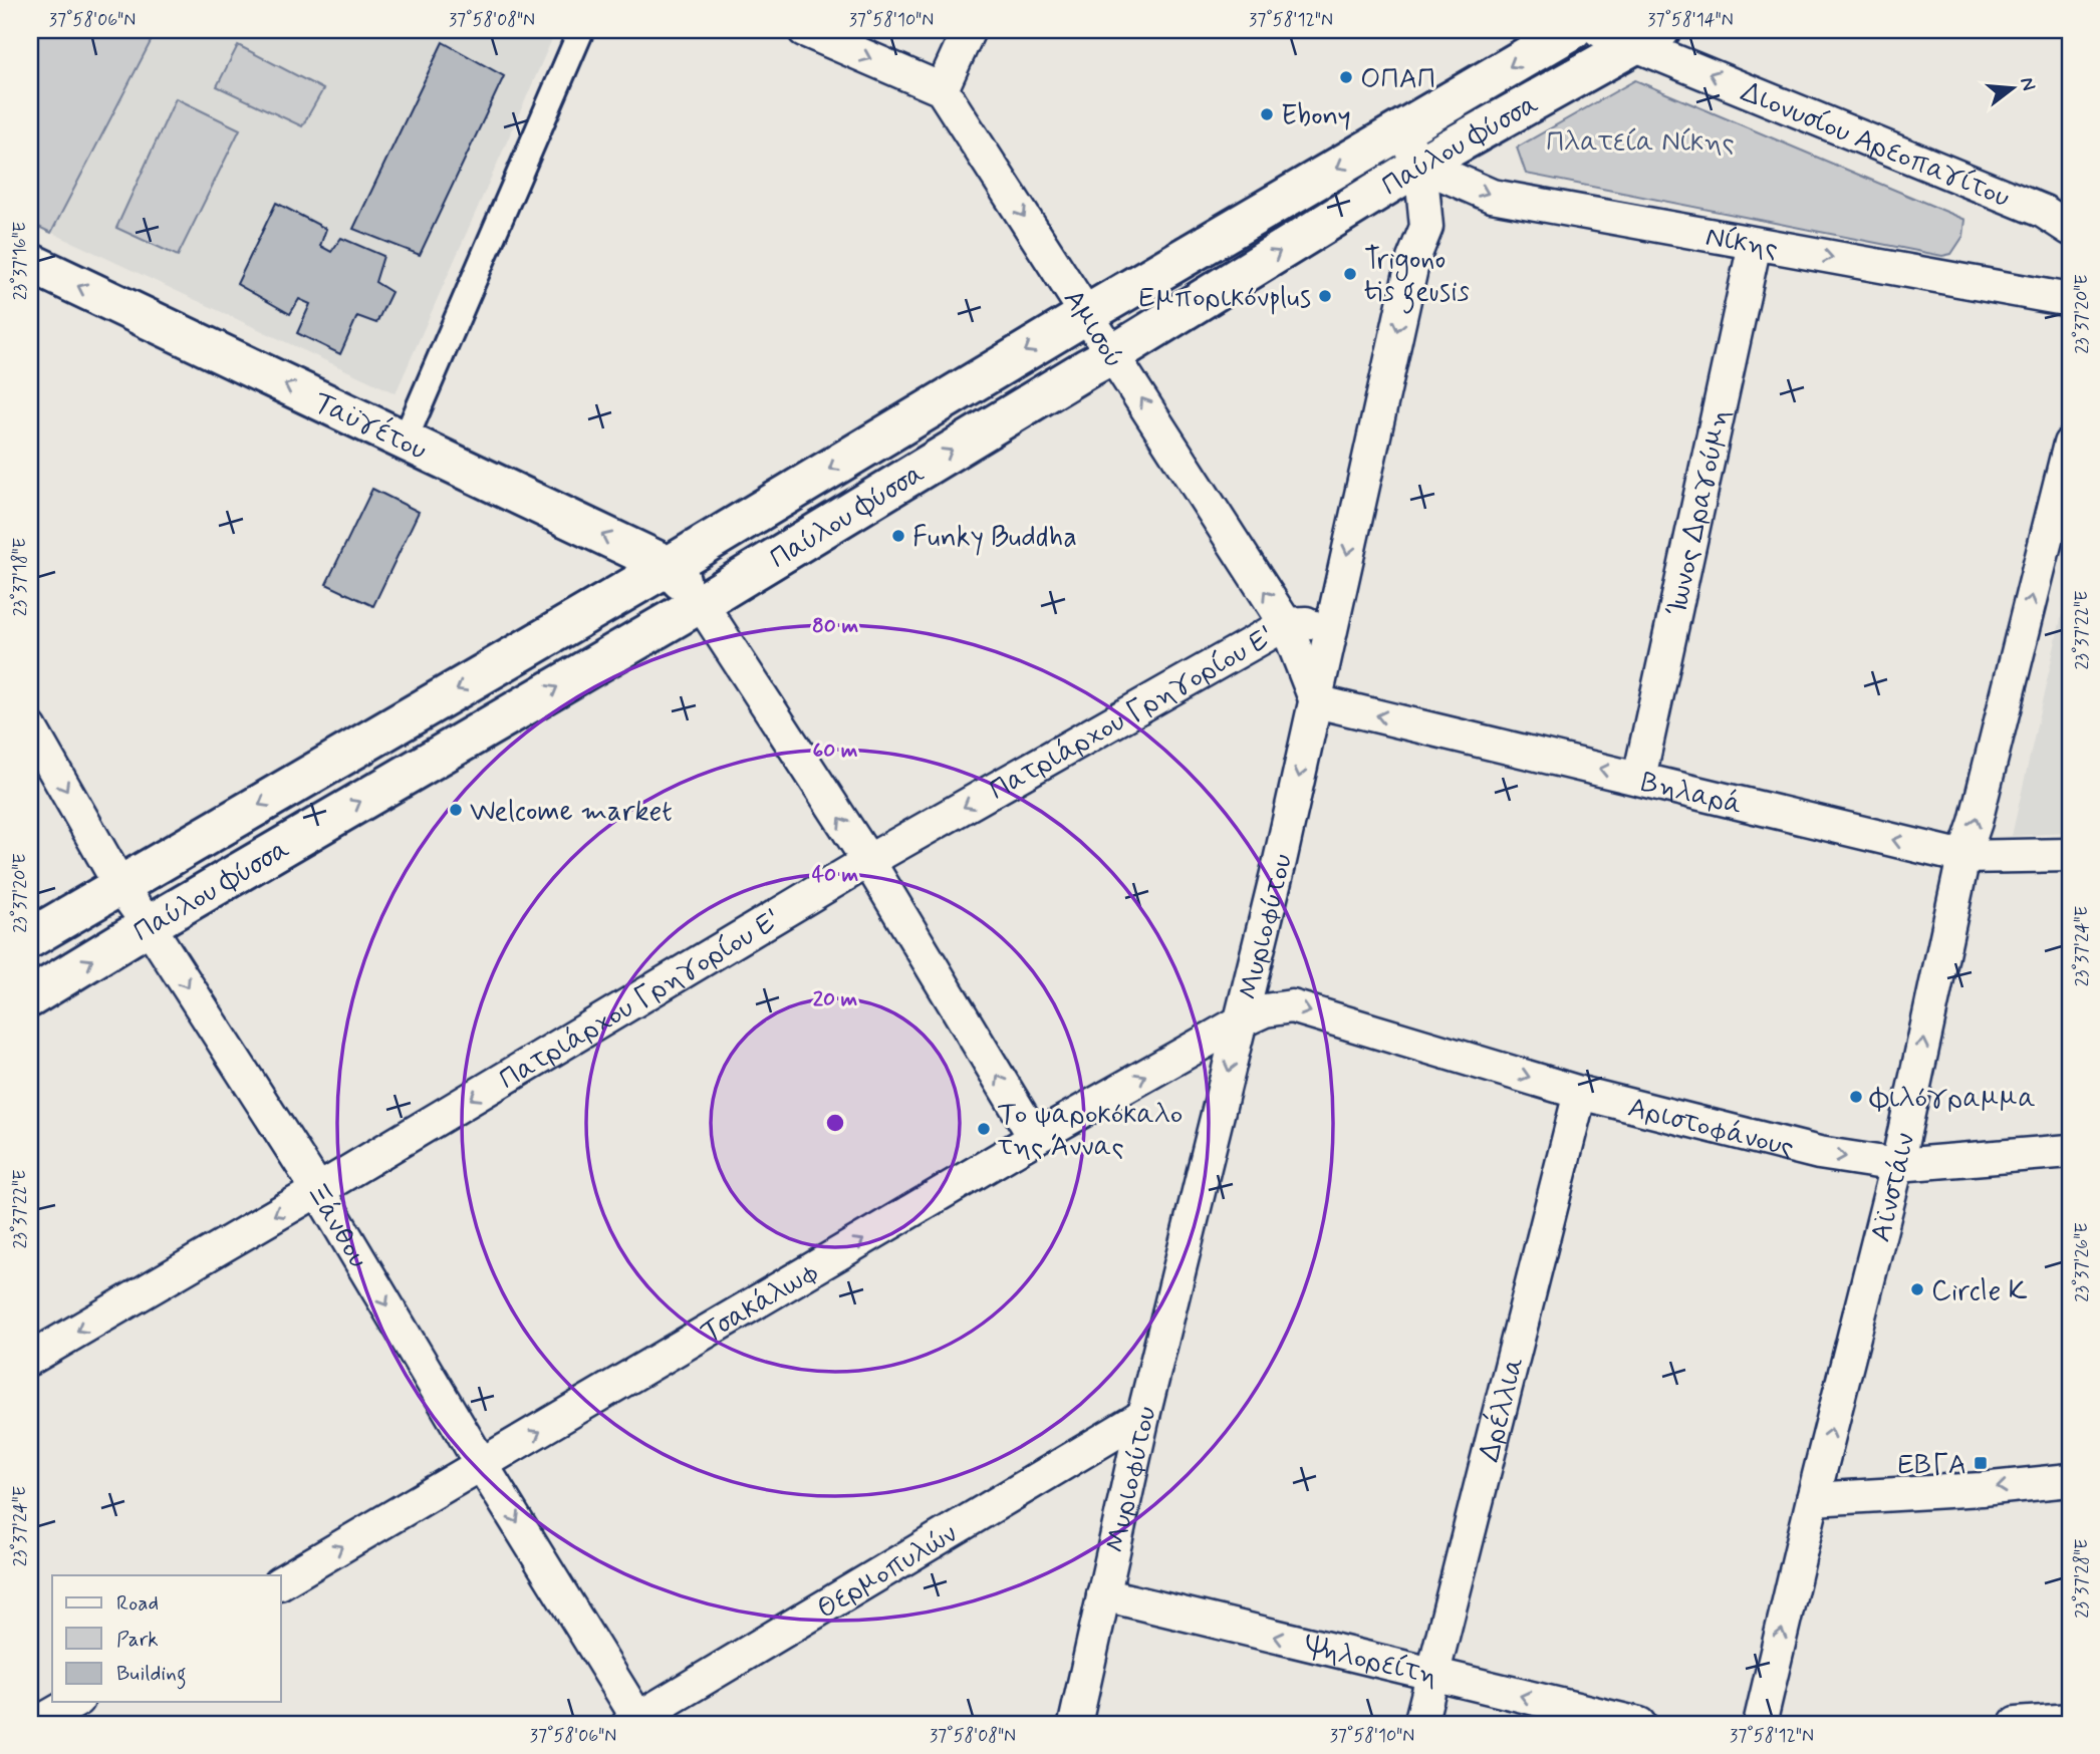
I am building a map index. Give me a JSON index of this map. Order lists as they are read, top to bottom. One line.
{"streets":{"street":["Διονυσίου Αρεοπαγίτου","Παύλου Φύσσα","Νίκης","Αμισού","Ταϋγέτου","Ίωνος Δραγούμη","Πατριάρχου Γρηγορίου Ε'","Βηλαρά","Μυριοφύτου","Αριστοφάνους","Αϊνστάιν","Ξάνθου","Τσακάλωφ","Δρέλλια","Θερμοπυλών","Ψηλορείτη"]},"crossings":[["Διονυσίου Αρεοπαγίτου","Παύλου Φύσσα"],["Παύλου Φύσσα","Νίκης"],["Παύλου Φύσσα","Αμισού"],["Παύλου Φύσσα","Ταϋγέτου"],["Παύλου Φύσσα","Μυριοφύτου"],["Παύλου Φύσσα","Ξάνθου"],["Νίκης","Ίωνος Δραγούμη"],["Νίκης","Μυριοφύτου"],["Αμισού","Πατριάρχου Γρηγορίου Ε'"],["Αμισού","Βηλαρά"],["Αμισού","Μυριοφύτου"],["Ίωνος Δραγούμη","Βηλαρά"],["Πατριάρχου Γρηγορίου Ε'","Μυριοφύτου"],["Πατριάρχου Γρηγορίου Ε'","Ξάνθου"],["Βηλαρά","Μυριοφύτου"],["Βηλαρά","Αϊνστάιν"],["Μυριοφύτου","Αριστοφάνους"],["Μυριοφύτου","Τσακάλωφ"],["Μυριοφύτου","Θερμοπυλών"],["Μυριοφύτου","Ψηλορείτη"],["Αριστοφάνους","Αϊνστάιν"],["Αριστοφάνους","Τσακάλωφ"],["Αριστοφάνους","Δρέλλια"],["Ξάνθου","Τσακάλωφ"],["Ξάνθου","Θερμοπυλών"],["Δρέλλια","Ψηλορείτη"]],"one_way":["Διονυσίου Αρεοπαγίτου","Νίκης","Ταϋγέτου","Πατριάρχου Γρηγορίου Ε'","Βηλαρά","Μυριοφύτου","Αριστοφάνους","Αϊνστάιν","Ξάνθου","Τσακάλωφ","Ψηλορείτη"],"parks":["Πλατεία Νίκης"],"places":{"other":["ΟΠΑΠ","Ebony","Trigono tis geusis","Εμπορικόνplus","Funky Buddha","Welcome market","Φιλόγραμμα","Το ψαροκόκαλο της Άννας","Circle K"],"transit":["ΕΒΓΑ"]},"legend":["Road","Park","Building"],"north":"right","coordinates":["37°58'06\"N","37°58'08\"N","37°58'10\"N","37°58'12\"N","37°58'14\"N","23°37'16\"E","23°37'20\"E","23°37'18\"E","23°37'22\"E","23°37'24\"E","23°37'26\"E","23°37'28\"E"],"rings":["80 m","60 m","40 m","20 m"]}
